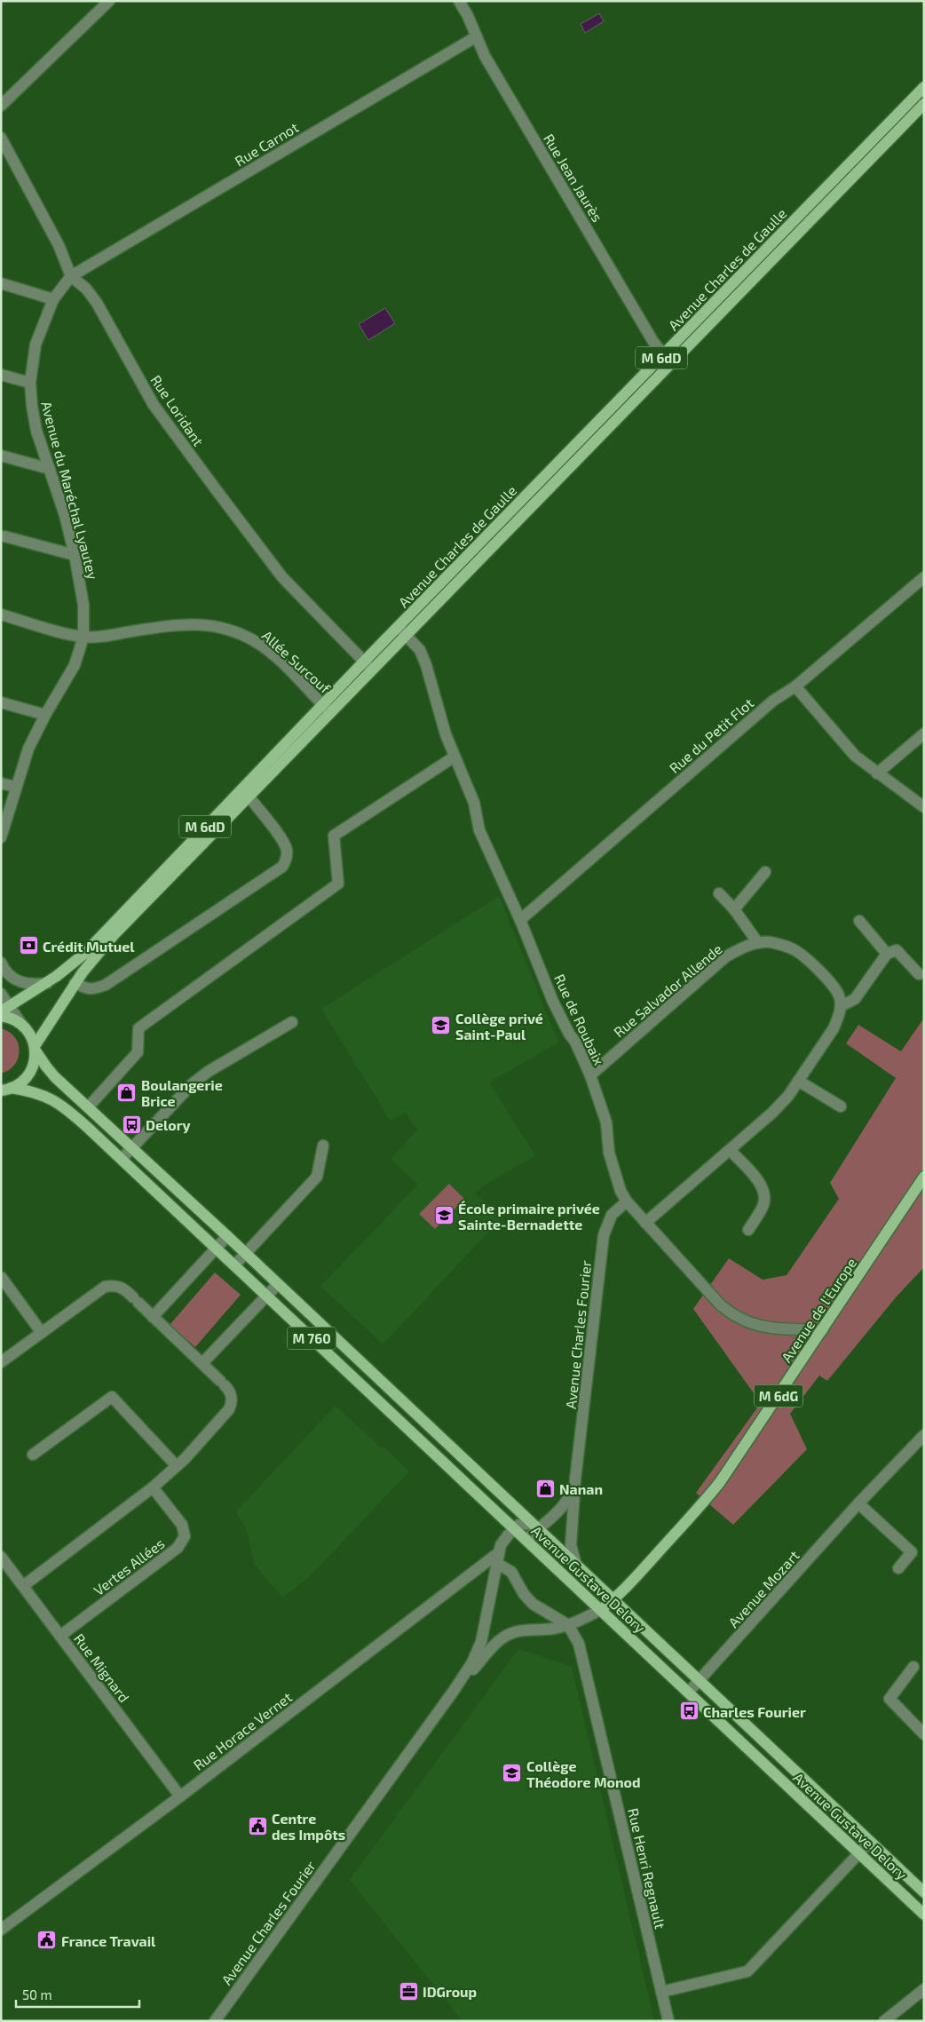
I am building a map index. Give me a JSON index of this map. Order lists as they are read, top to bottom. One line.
{"streets":{"main road":["Avenue Charles de Gaulle","M 6dD","Avenue de l'Europe","Avenue Charles Fourier","M 760","M 6dG","Avenue Gustave Delory"],"street":["Rue Carnot","Rue Jean Jaurès","Rue Loridant","Avenue du Maréchal Lyautey","Allée Surcouf","Rue du Petit Flot","Rue Salvador Allende","Rue de Roubaix","Vertes Allées","Avenue Mozart","Rue Mignard","Rue Horace Vernet","Rue Henri Regnault"]},"crossings":[["Rue Carnot","Rue Jean Jaurès"],["Rue Carnot","Rue Loridant"],["Rue Carnot","Avenue du Maréchal Lyautey"],["Rue Jean Jaurès","Avenue Charles de Gaulle"],["Avenue Charles de Gaulle","Rue Loridant"],["Avenue Charles de Gaulle","Allée Surcouf"],["Avenue Charles de Gaulle","Rue de Roubaix"],["Avenue Charles de Gaulle","Avenue Gustave Delory"],["Rue Loridant","Avenue du Maréchal Lyautey"],["Avenue du Maréchal Lyautey","Allée Surcouf"],["Rue du Petit Flot","Rue de Roubaix"],["Rue Salvador Allende","Rue de Roubaix"],["Rue de Roubaix","Avenue de l'Europe"],["Rue de Roubaix","Avenue Charles Fourier"],["Avenue de l'Europe","Avenue Charles Fourier"],["Avenue de l'Europe","Avenue Gustave Delory"],["Avenue Charles Fourier","Avenue Gustave Delory"],["Avenue Charles Fourier","Rue Horace Vernet"],["Avenue Charles Fourier","Rue Henri Regnault"],["Vertes Allées","Rue Mignard"],["Avenue Gustave Delory","Avenue Mozart"],["Rue Mignard","Rue Horace Vernet"]],"places":{"bank":["Crédit Mutuel"],"school or university":["Collège privé Saint-Paul","École primaire privée Sainte-Bernadette","Collège Théodore Monod"],"shop":["Boulangerie Brice","Nanan"],"bus stop":["Delory","Charles Fourier"],"public building":["Centre des Impôts","France Travail"],"office":["IDGroup"]},"scale_bar":"50 m"}
